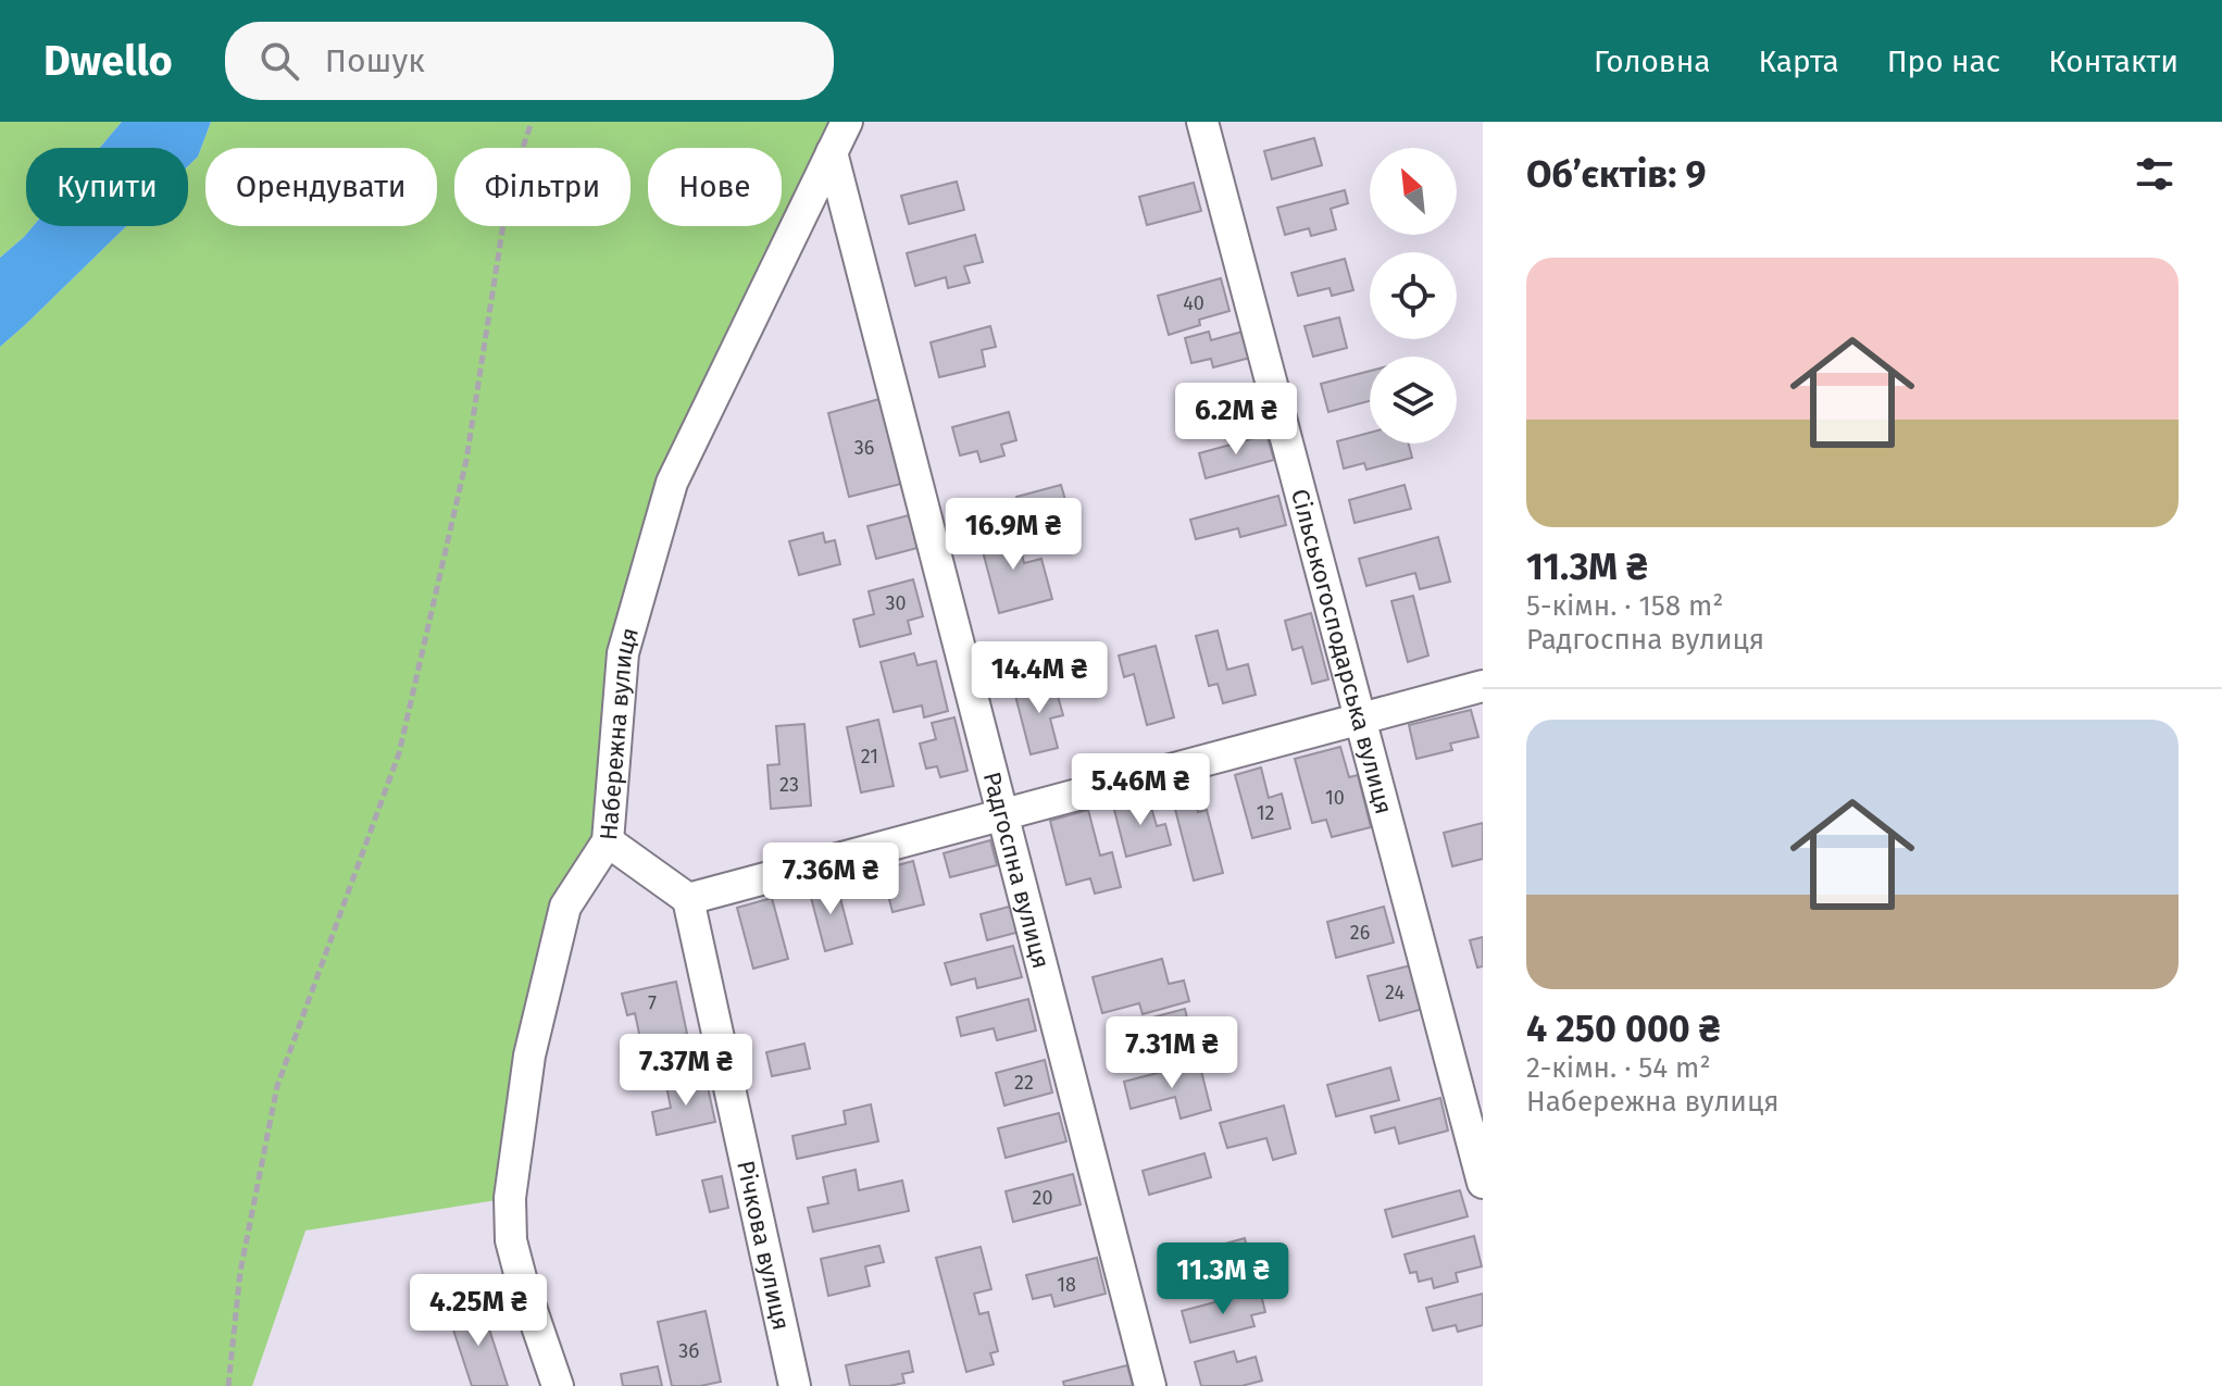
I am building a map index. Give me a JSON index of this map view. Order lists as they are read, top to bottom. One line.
{"streets":{"street":["Сільськогосподарська вулиця","Набережна вулиця","Радгоспна вулиця","Річкова вулиця"]},"crossings":[["Набережна вулиця","Радгоспна вулиця"]],"house_numbers":["40","36","30","21","23","10","12","26","24","7","22","20","18","3б"],"north":"top left","page":{"header":"Dwello","search":"Пошук","nav":["Головна","Карта","Про нас","Контакти"],"heading":"Об’єктів: 9","chip":["Купити","Орендувати","Фільтри","Нове"],"list":[{"name":"11.3M ₴","note":"5-кімн. · 158 m² · Радгоспна вулиця"},{"name":"4 250 000 ₴","note":"2-кімн. · 54 m² · Набережна вулиця"}],"price":["6.2M ₴","16.9M ₴","14.4M ₴","5.46M ₴","7.36M ₴","7.31M ₴","7.37M ₴","11.3M ₴","4.25M ₴"]}}
